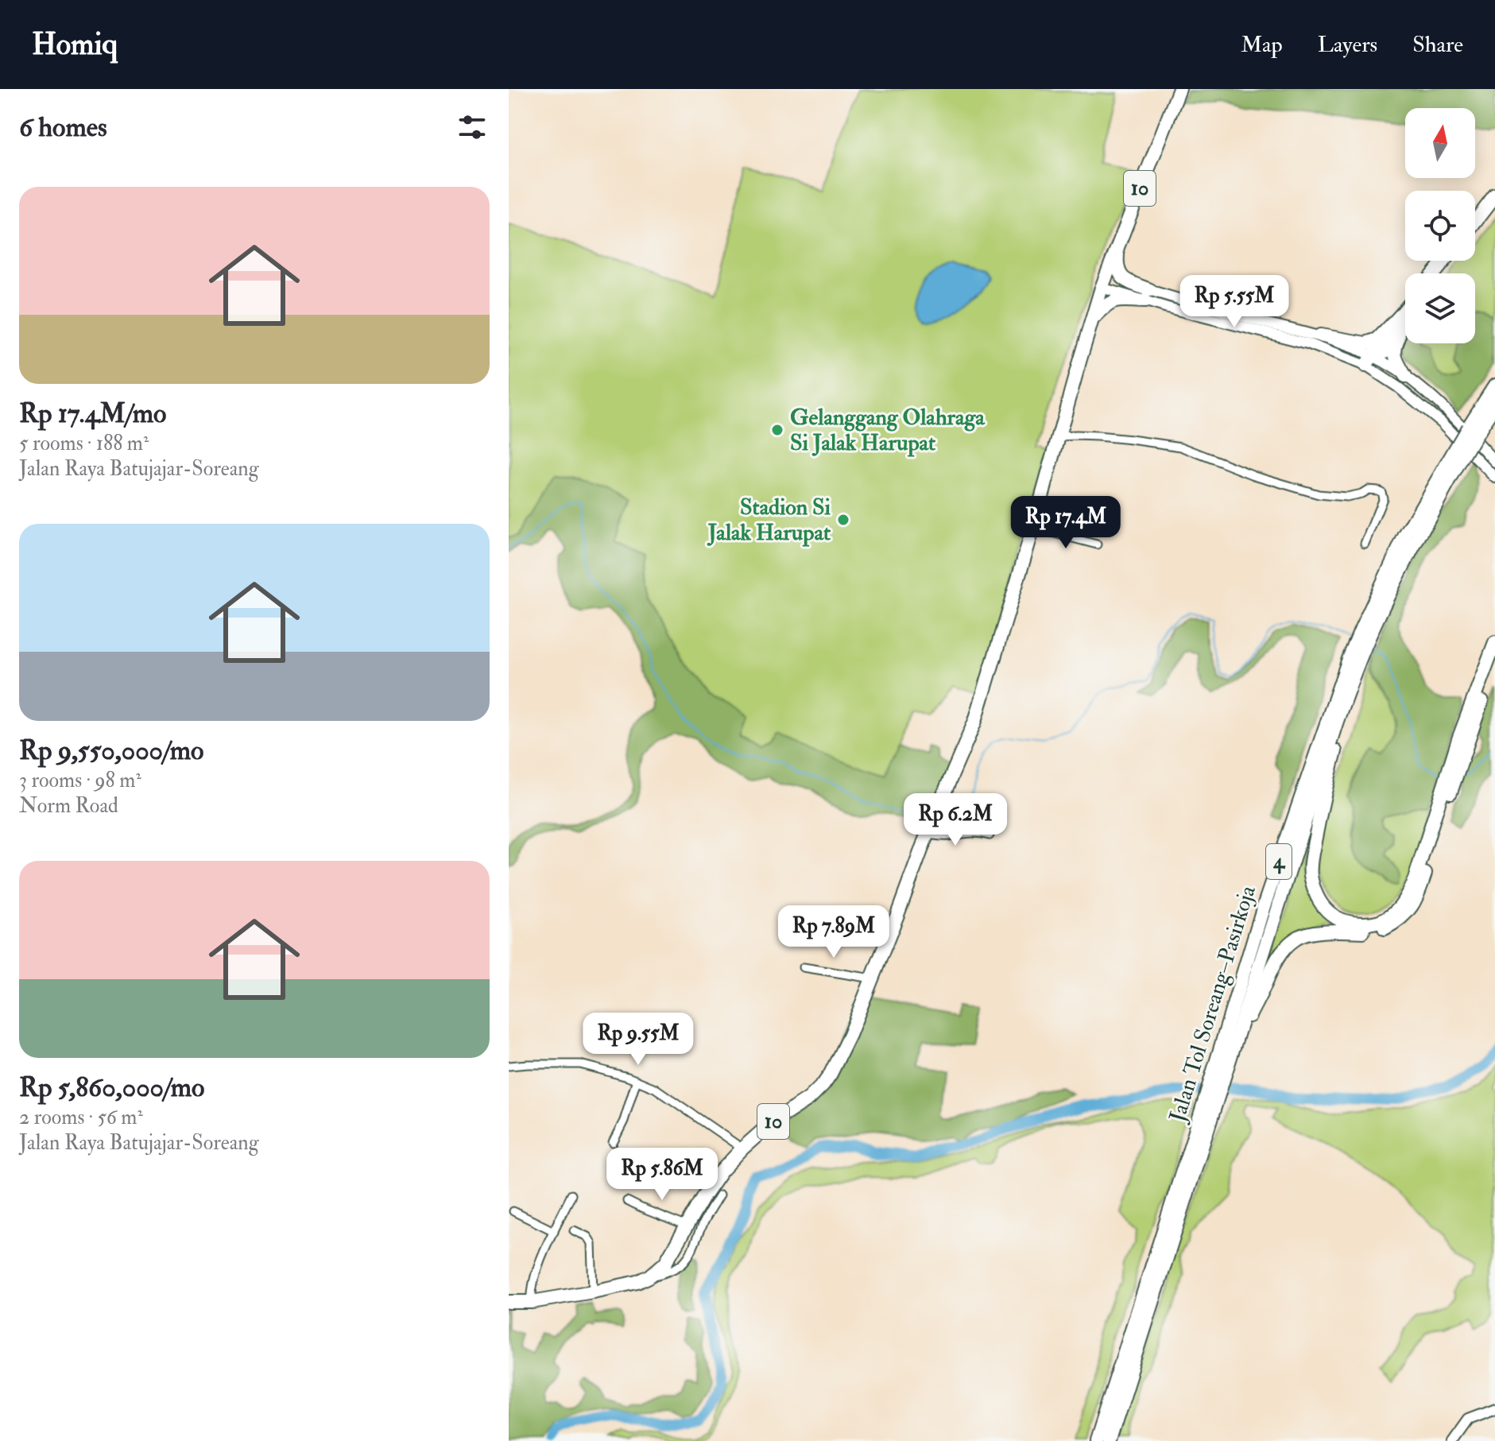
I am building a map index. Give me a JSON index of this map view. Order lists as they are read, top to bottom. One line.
{"streets":{"highway":["10","4","Jalan Tol Soreang–Pasirkoja"]},"places":["Gelanggang Olahraga Si Jalak Harupat","Stadion Si Jalak Harupat"],"north":"top","page":{"header":"Homiq","nav":["Map","Layers","Share"],"heading":"6 homes","list":[{"name":"Rp 17.4M/mo","note":"5 rooms · 188 m² · Jalan Raya Batujajar-Soreang"},{"name":"Rp 9,550,000/mo","note":"3 rooms · 98 m² · Norm Road"},{"name":"Rp 5,860,000/mo","note":"2 rooms · 56 m² · Jalan Raya Batujajar-Soreang"}],"price":["Rp 5.55M","Rp 17.4M","Rp 6.2M","Rp 7.89M","Rp 9.55M","Rp 5.86M"]}}
